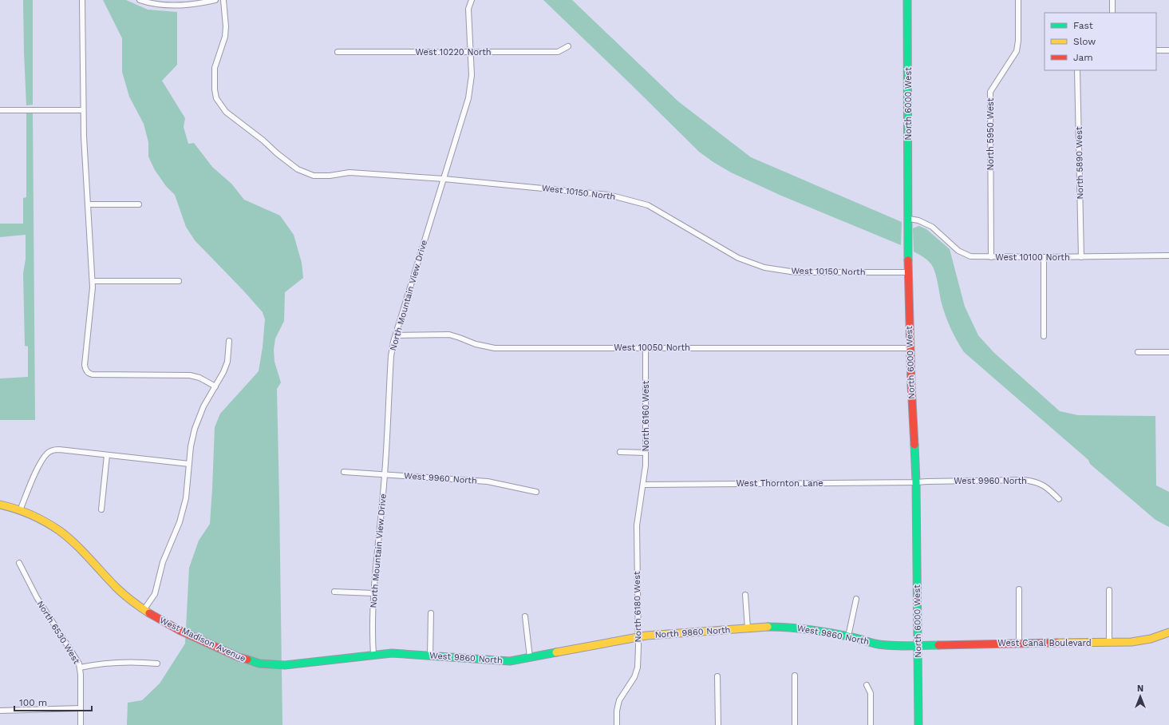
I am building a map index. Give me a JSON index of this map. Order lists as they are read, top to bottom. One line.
{"streets":{"street":["West 10220 North","North 6000 West","North 5950 West","North 5890 West","West 10150 North","West 10100 North","North Mountain View Drive","West 10050 North","North 6160 West","West 9960 North","West Thornton Lane","North 6180 West","North 6530 West","North 9860 North","West 9860 North","West Madison Avenue","West Canal Boulevard"]},"crossings":[["West 10220 North","North Mountain View Drive"],["North 6000 West","West 10150 North"],["North 6000 West","West 10100 North"],["North 6000 West","West 10050 North"],["North 6000 West","West 9960 North"],["North 6000 West","West Thornton Lane"],["North 6000 West","West 9860 North"],["North 6000 West","West Canal Boulevard"],["North 5950 West","West 10100 North"],["North 5890 West","West 10100 North"],["West 10150 North","North Mountain View Drive"],["North Mountain View Drive","West 10050 North"],["North Mountain View Drive","West 9960 North"],["North Mountain View Drive","West 9860 North"],["West 10050 North","North 6160 West"],["North 6160 West","West Thornton Lane"],["North 6160 West","North 6180 West"],["West 9960 North","West Thornton Lane"],["West Thornton Lane","North 6180 West"],["North 6180 West","North 9860 North"],["North 6180 West","West 9860 North"],["North 9860 North","West 9860 North"],["West 9860 North","West Madison Avenue"],["West 9860 North","West Canal Boulevard"]],"legend":["Fast","Slow","Jam"],"scale_bar":"100 m","north":"top"}
